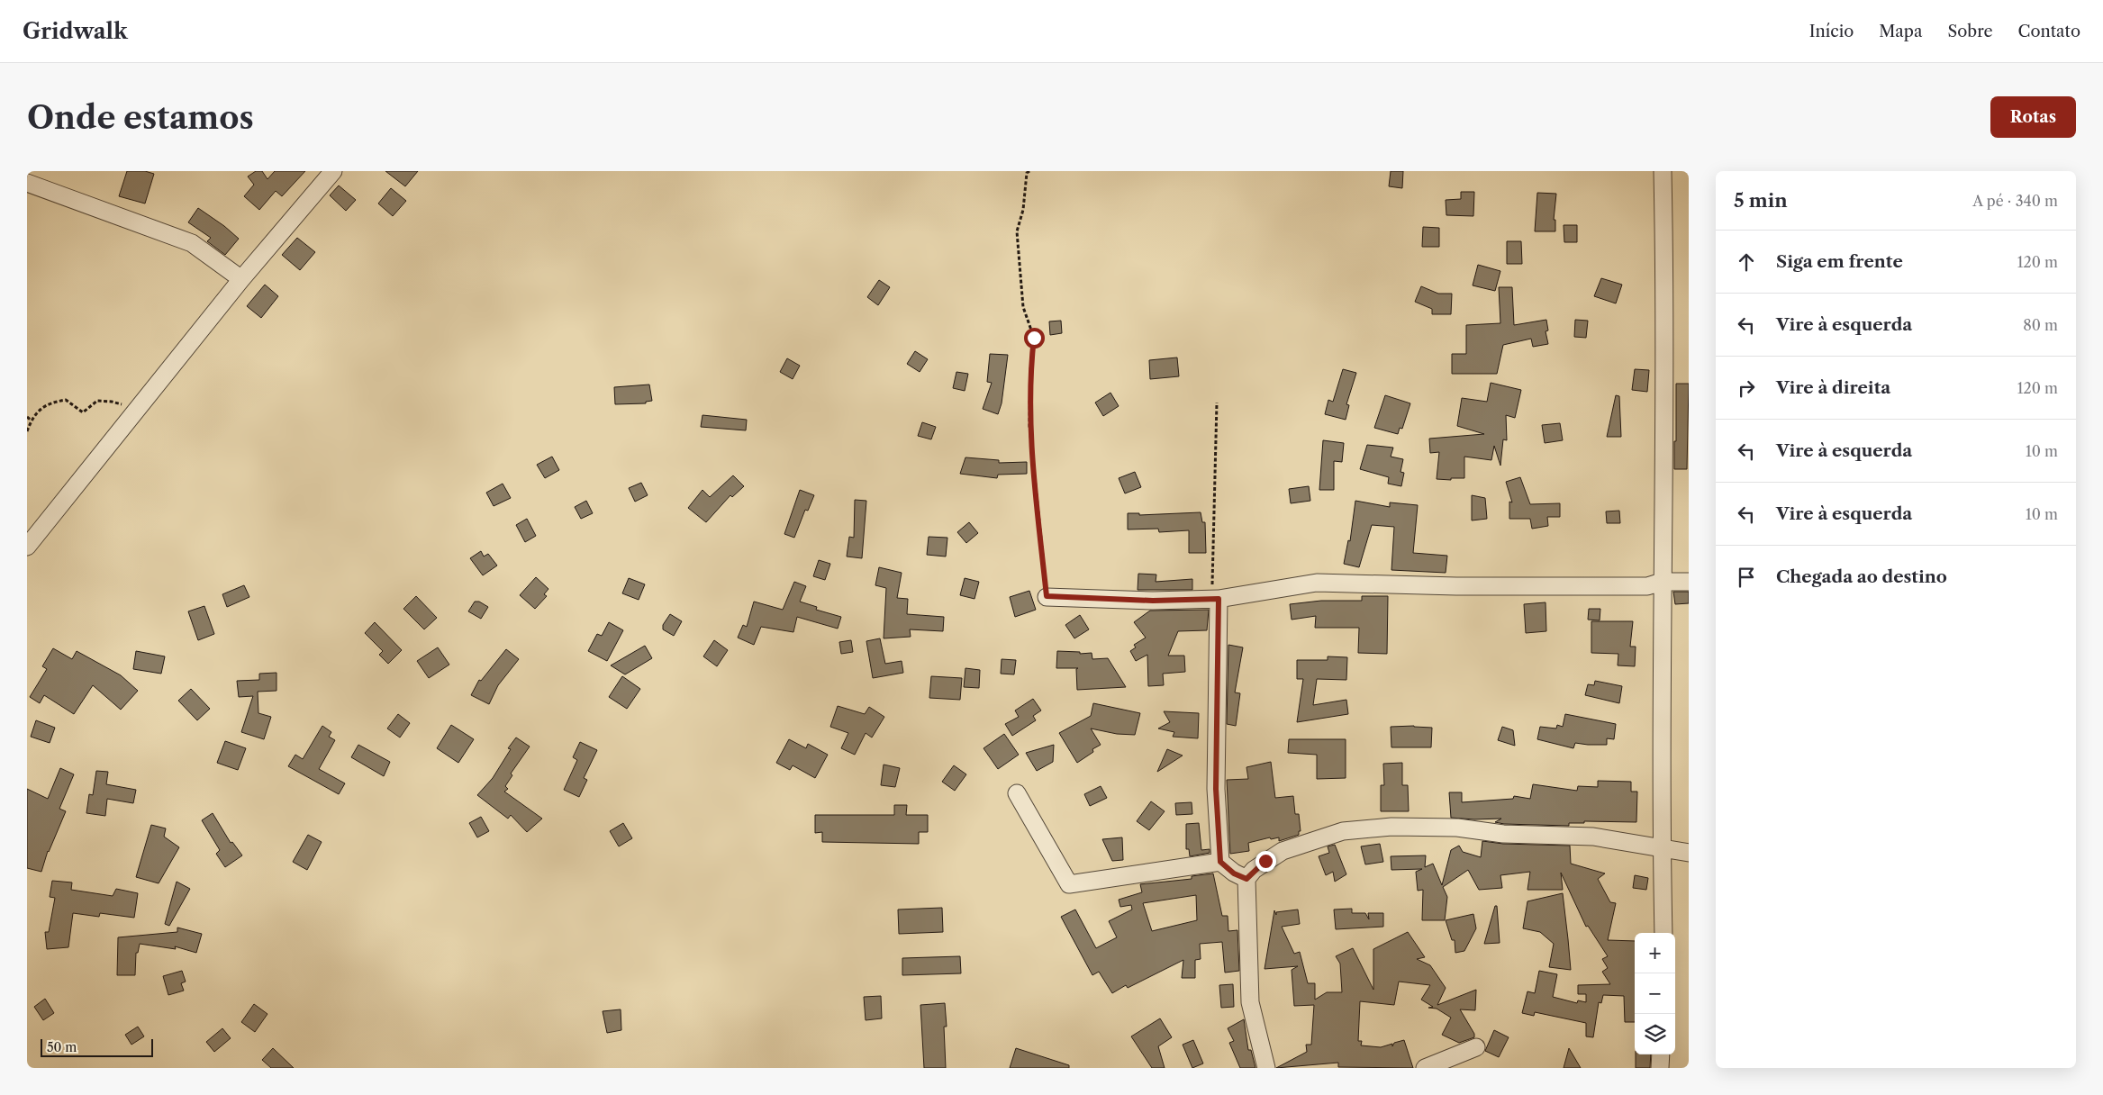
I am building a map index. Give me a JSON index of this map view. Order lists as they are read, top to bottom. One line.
{"scale_bar":"50 m","page":{"header":"Gridwalk","nav":["Início","Mapa","Sobre","Contato"],"buttons":"Rotas","title":"Onde estamos","heading":["5 min","A pé · 340 m"],"list":[["Siga em frente","120 m"],["Vire à esquerda","80 m"],["Vire à direita","120 m"],["Vire à esquerda","10 m"],["Vire à esquerda","10 m"],"Chegada ao destino"],"map_buttons":["+","−"],"scale":"50 m"}}
